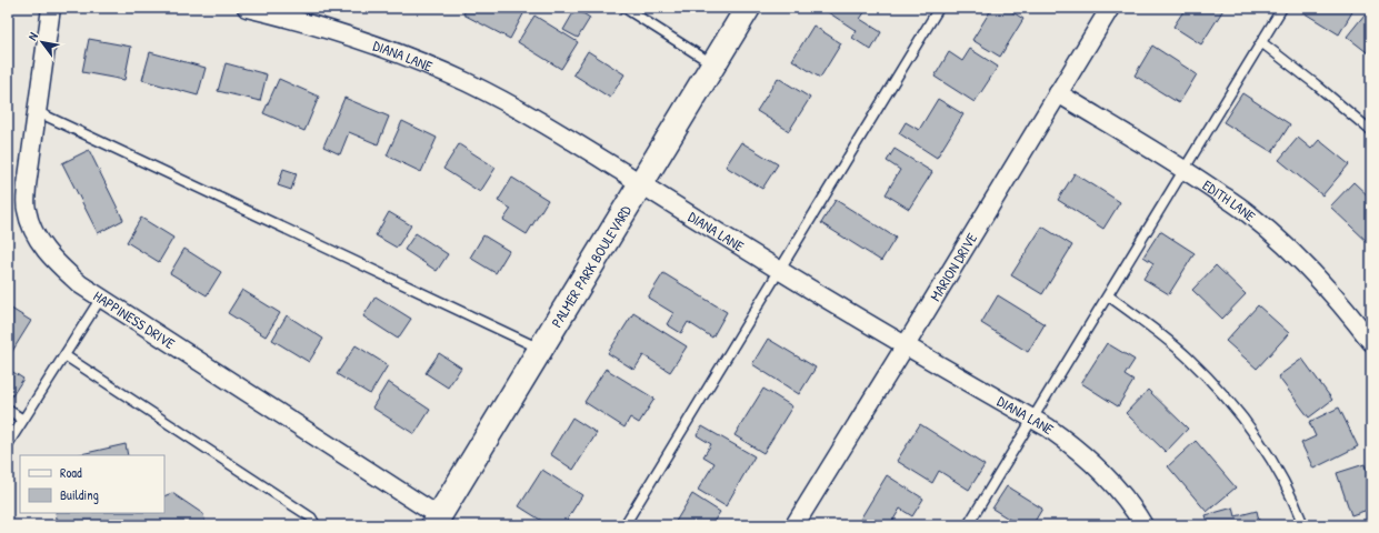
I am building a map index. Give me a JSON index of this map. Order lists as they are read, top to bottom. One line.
{"streets":{"main road":["PALMER PARK BOULEVARD"],"street":["DIANA LANE","EDITH LANE","MARION DRIVE","HAPPINESS DRIVE"]},"crossings":[["DIANA LANE","PALMER PARK BOULEVARD"],["DIANA LANE","MARION DRIVE"],["EDITH LANE","MARION DRIVE"],["PALMER PARK BOULEVARD","HAPPINESS DRIVE"]],"legend":["Road","Building"],"north":"top left"}
